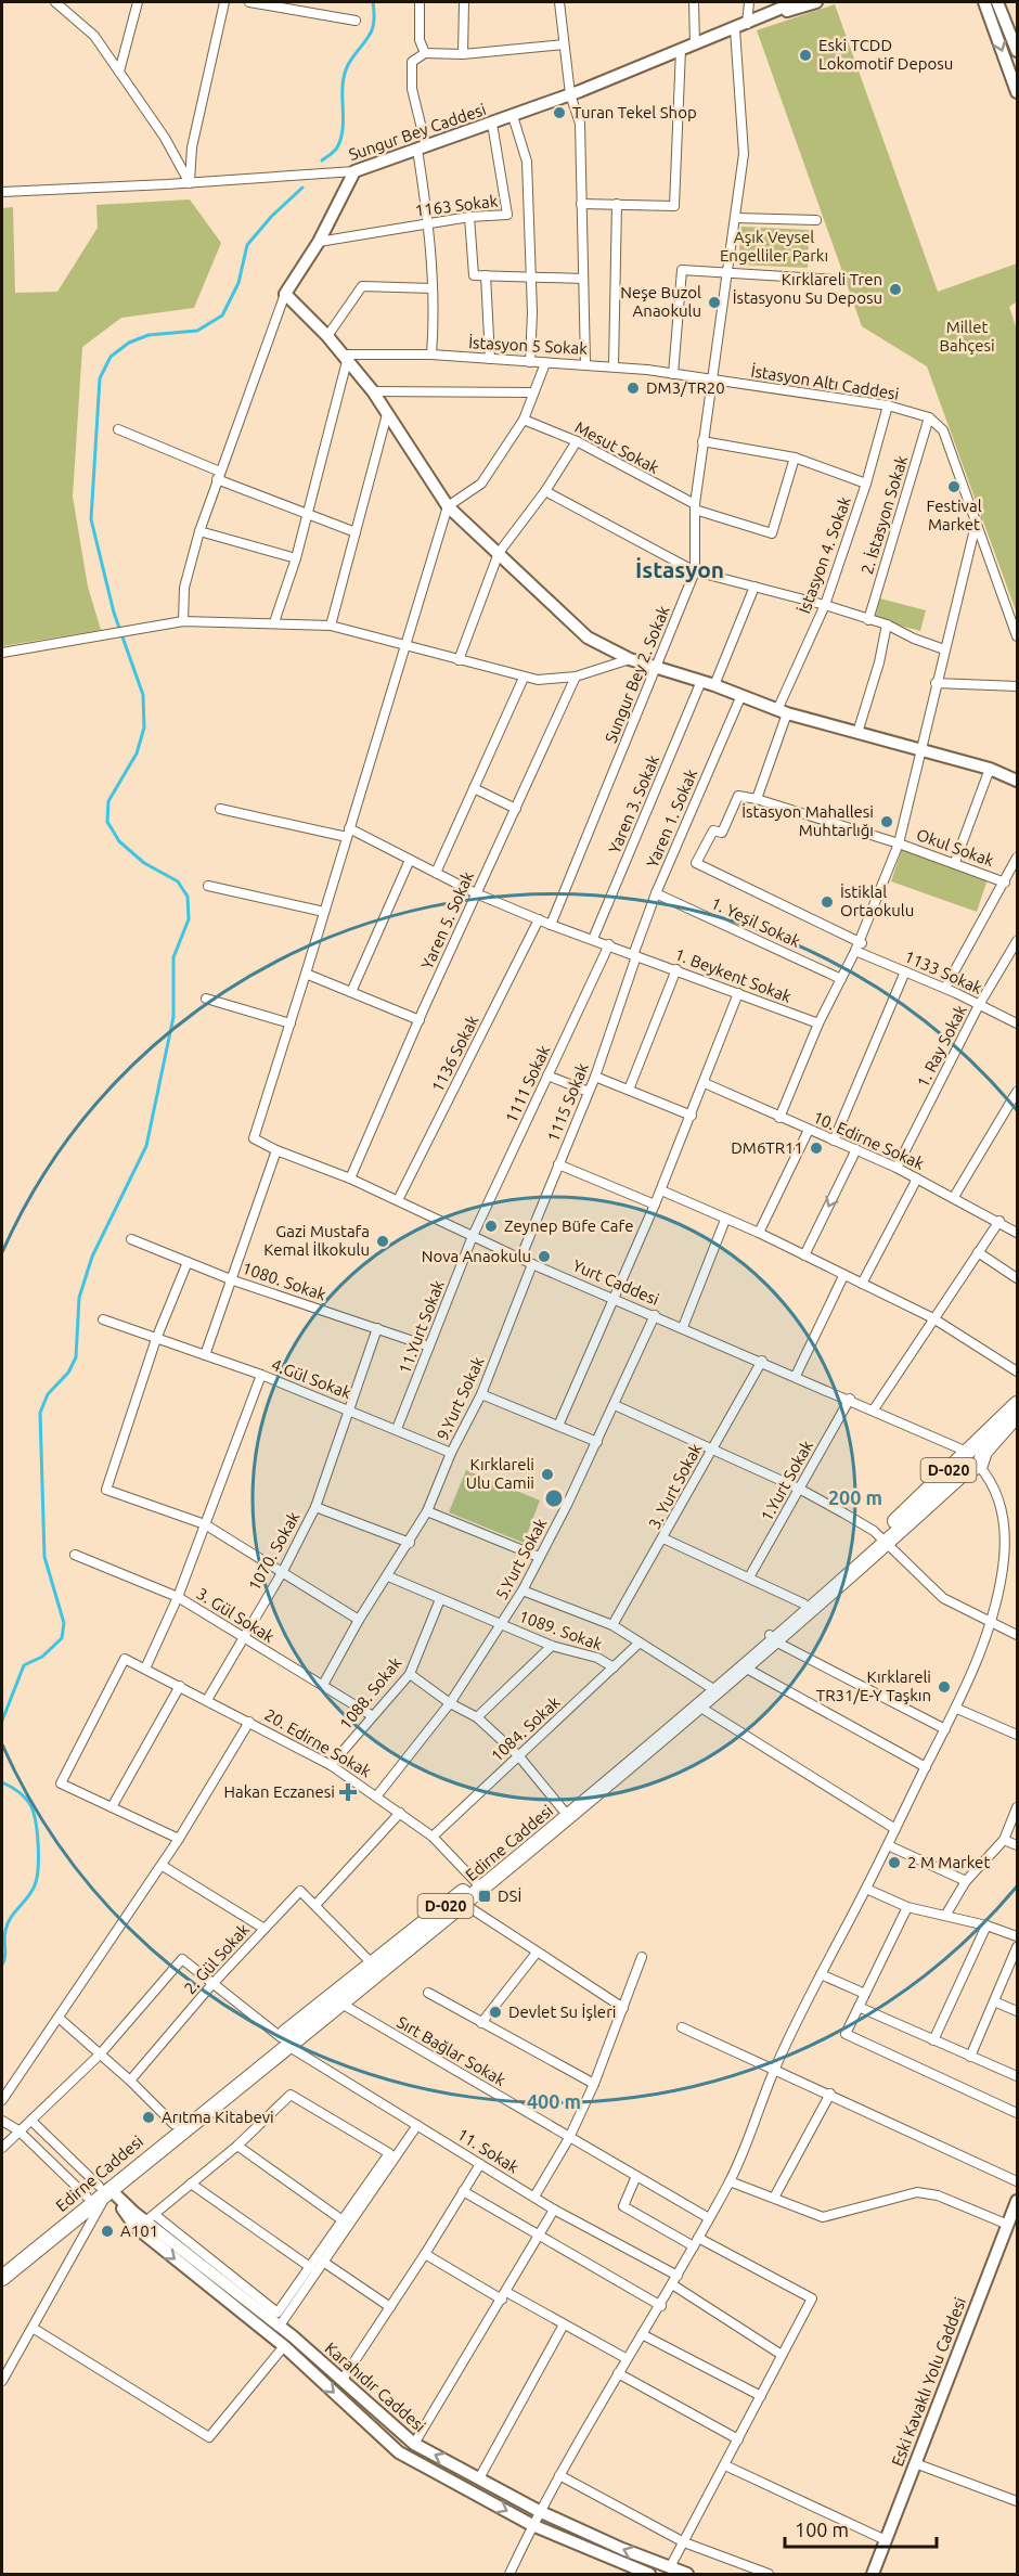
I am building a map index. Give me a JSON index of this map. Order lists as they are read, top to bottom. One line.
{"streets":{"highway":["D-020","Edirne Caddesi"],"street":["Sungur Bey Caddesi","1163 Sokak","İstasyon 5 Sokak","İstasyon Altı Caddesi","Mesut Sokak","2. İstasyon Sokak","İstasyon 4. Sokak","Sungur Bey 2. Sokak","Yaren 3. Sokak","Yaren 1. Sokak","Okul Sokak","Yaren 5. Sokak","1. Yeşil Sokak","1133 Sokak","1. Beykent Sokak","1. Ray Sokak","1136 Sokak","1111 Sokak","1115 Sokak","10. Edirne Sokak","1080. Sokak","Yurt Caddesi","11.Yurt Sokak","4.Gül Sokak","9.Yurt Sokak","1.Yurt Sokak","3. Yurt Sokak","1070. Sokak","5.Yurt Sokak","3. Gül Sokak","1089. Sokak","1088. Sokak","1084. Sokak","20. Edirne Sokak","2. Gül Sokak","Sırt Bağlar Sokak","11. Sokak","Eski Kavaklı Yolu Caddesi","Karahıdır Caddesi"]},"crossings":[["Sungur Bey Caddesi","1163 Sokak"],["Sungur Bey Caddesi","Sungur Bey 2. Sokak"],["İstasyon 5 Sokak","İstasyon Altı Caddesi"],["İstasyon 5 Sokak","Sungur Bey 2. Sokak"],["İstasyon Altı Caddesi","2. İstasyon Sokak"],["İstasyon Altı Caddesi","İstasyon 4. Sokak"],["İstasyon Altı Caddesi","Sungur Bey 2. Sokak"],["Mesut Sokak","Sungur Bey 2. Sokak"],["Sungur Bey 2. Sokak","1. Beykent Sokak"],["Yaren 3. Sokak","1. Beykent Sokak"],["Yaren 1. Sokak","1. Yeşil Sokak"],["Yaren 1. Sokak","1. Beykent Sokak"],["Yaren 1. Sokak","1115 Sokak"],["Yaren 5. Sokak","1. Beykent Sokak"],["Yaren 5. Sokak","Yurt Caddesi"],["1133 Sokak","1. Ray Sokak"],["1. Beykent Sokak","1136 Sokak"],["1. Beykent Sokak","1111 Sokak"],["1. Beykent Sokak","1115 Sokak"],["1. Ray Sokak","10. Edirne Sokak"],["1136 Sokak","Yurt Caddesi"],["1111 Sokak","Yurt Caddesi"],["1111 Sokak","11.Yurt Sokak"],["1115 Sokak","Yurt Caddesi"],["1080. Sokak","11.Yurt Sokak"],["1080. Sokak","1070. Sokak"],["Yurt Caddesi","11.Yurt Sokak"],["Yurt Caddesi","9.Yurt Sokak"],["Yurt Caddesi","1.Yurt Sokak"],["Yurt Caddesi","3. Yurt Sokak"],["Yurt Caddesi","5.Yurt Sokak"],["Yurt Caddesi","Edirne Caddesi"],["11.Yurt Sokak","4.Gül Sokak"],["4.Gül Sokak","9.Yurt Sokak"],["4.Gül Sokak","1070. Sokak"],["9.Yurt Sokak","3. Gül Sokak"],["9.Yurt Sokak","1089. Sokak"],["1070. Sokak","3. Gül Sokak"],["1070. Sokak","20. Edirne Sokak"],["5.Yurt Sokak","1089. Sokak"],["5.Yurt Sokak","20. Edirne Sokak"],["3. Gül Sokak","1088. Sokak"],["1089. Sokak","1088. Sokak"],["1089. Sokak","1084. Sokak"],["1088. Sokak","20. Edirne Sokak"],["1084. Sokak","20. Edirne Sokak"],["20. Edirne Sokak","Edirne Caddesi"],["Edirne Caddesi","11. Sokak"],["Edirne Caddesi","Karahıdır Caddesi"],["2. Gül Sokak","11. Sokak"]],"districts":["İstasyon"],"parks":["Aşık Veysel Engelliler Parkı","Millet Bahçesi"],"places":{"other":["Eski TCDD Lokomotif Deposu","Turan Tekel Shop","Kırklareli Tren İstasyonu Su Deposu","Neşe Buzol Anaokulu","DM3/TR20","Festival Market","İstasyon Mahallesi Muhtarlığı","İstiklal Ortaokulu","DM6TR11","Zeynep Büfe Cafe","Gazi Mustafa Kemal İlkokulu","Nova Anaokulu","Kırklareli Ulu Camii","Kırklareli TR31/E-Y Taşkın","2 M Market","Devlet Su İşleri","Arıtma Kitabevi","A101"],"health":["Hakan Eczanesi"],"transit":["DSİ"]},"scale_bar":"100 m","rings":["200 m","400 m"]}
